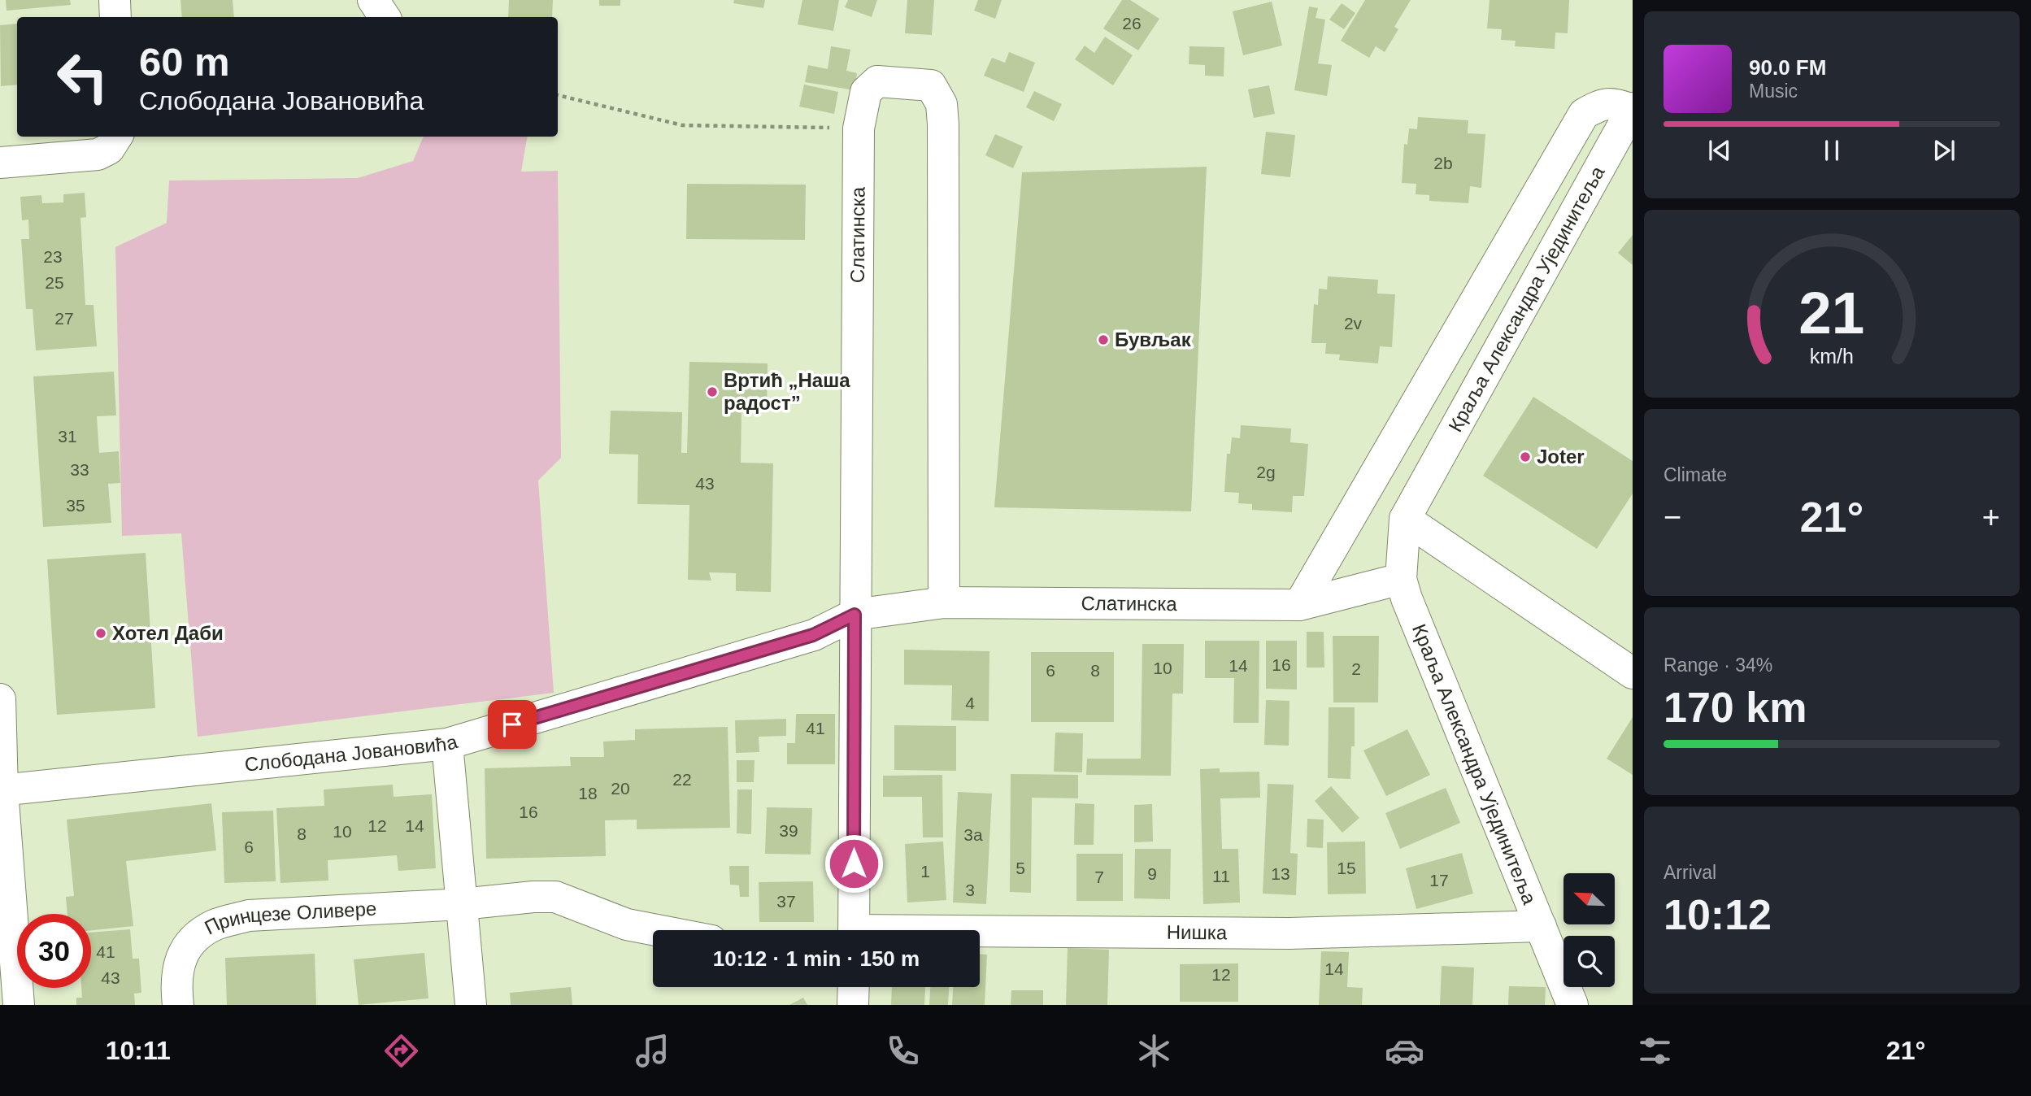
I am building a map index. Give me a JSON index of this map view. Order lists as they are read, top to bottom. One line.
{"streets":{"street":["Слатинска","Краља Александра Ујединитеља","Слободана Јовановића","Принцезе Оливере","Нишка"]},"crossings":[["Слатинска","Краља Александра Ујединитеља"],["Слатинска","Слободана Јовановића"],["Краља Александра Ујединитеља","Нишка"]],"places":["Бувљак","Вртић „Наша радост”","Joter","Хотел Даби"],"house_numbers":["26","2b","23","25","27","2v","31","33","2g","43","35","16","14","10","2","6","8","4","41","22","20","18","16","12","14","39","10","8","3a","6","5","15","1","9","13","11","7","17","3","37","41","14","12","43"],"north":"top left","page":{"turn":["60 m","Слободана Јовановића"],"song":["90.0 FM","Music"],"tile":["Climate",["Range · 34%","170 km"],["Arrival","10:12"]],"heat":["−","21°","+"],"limit":"30","trip":"10:12 · 1 min · 150 m","tabs":["10:11","21°"],"gauge":["21","km/h"]}}
